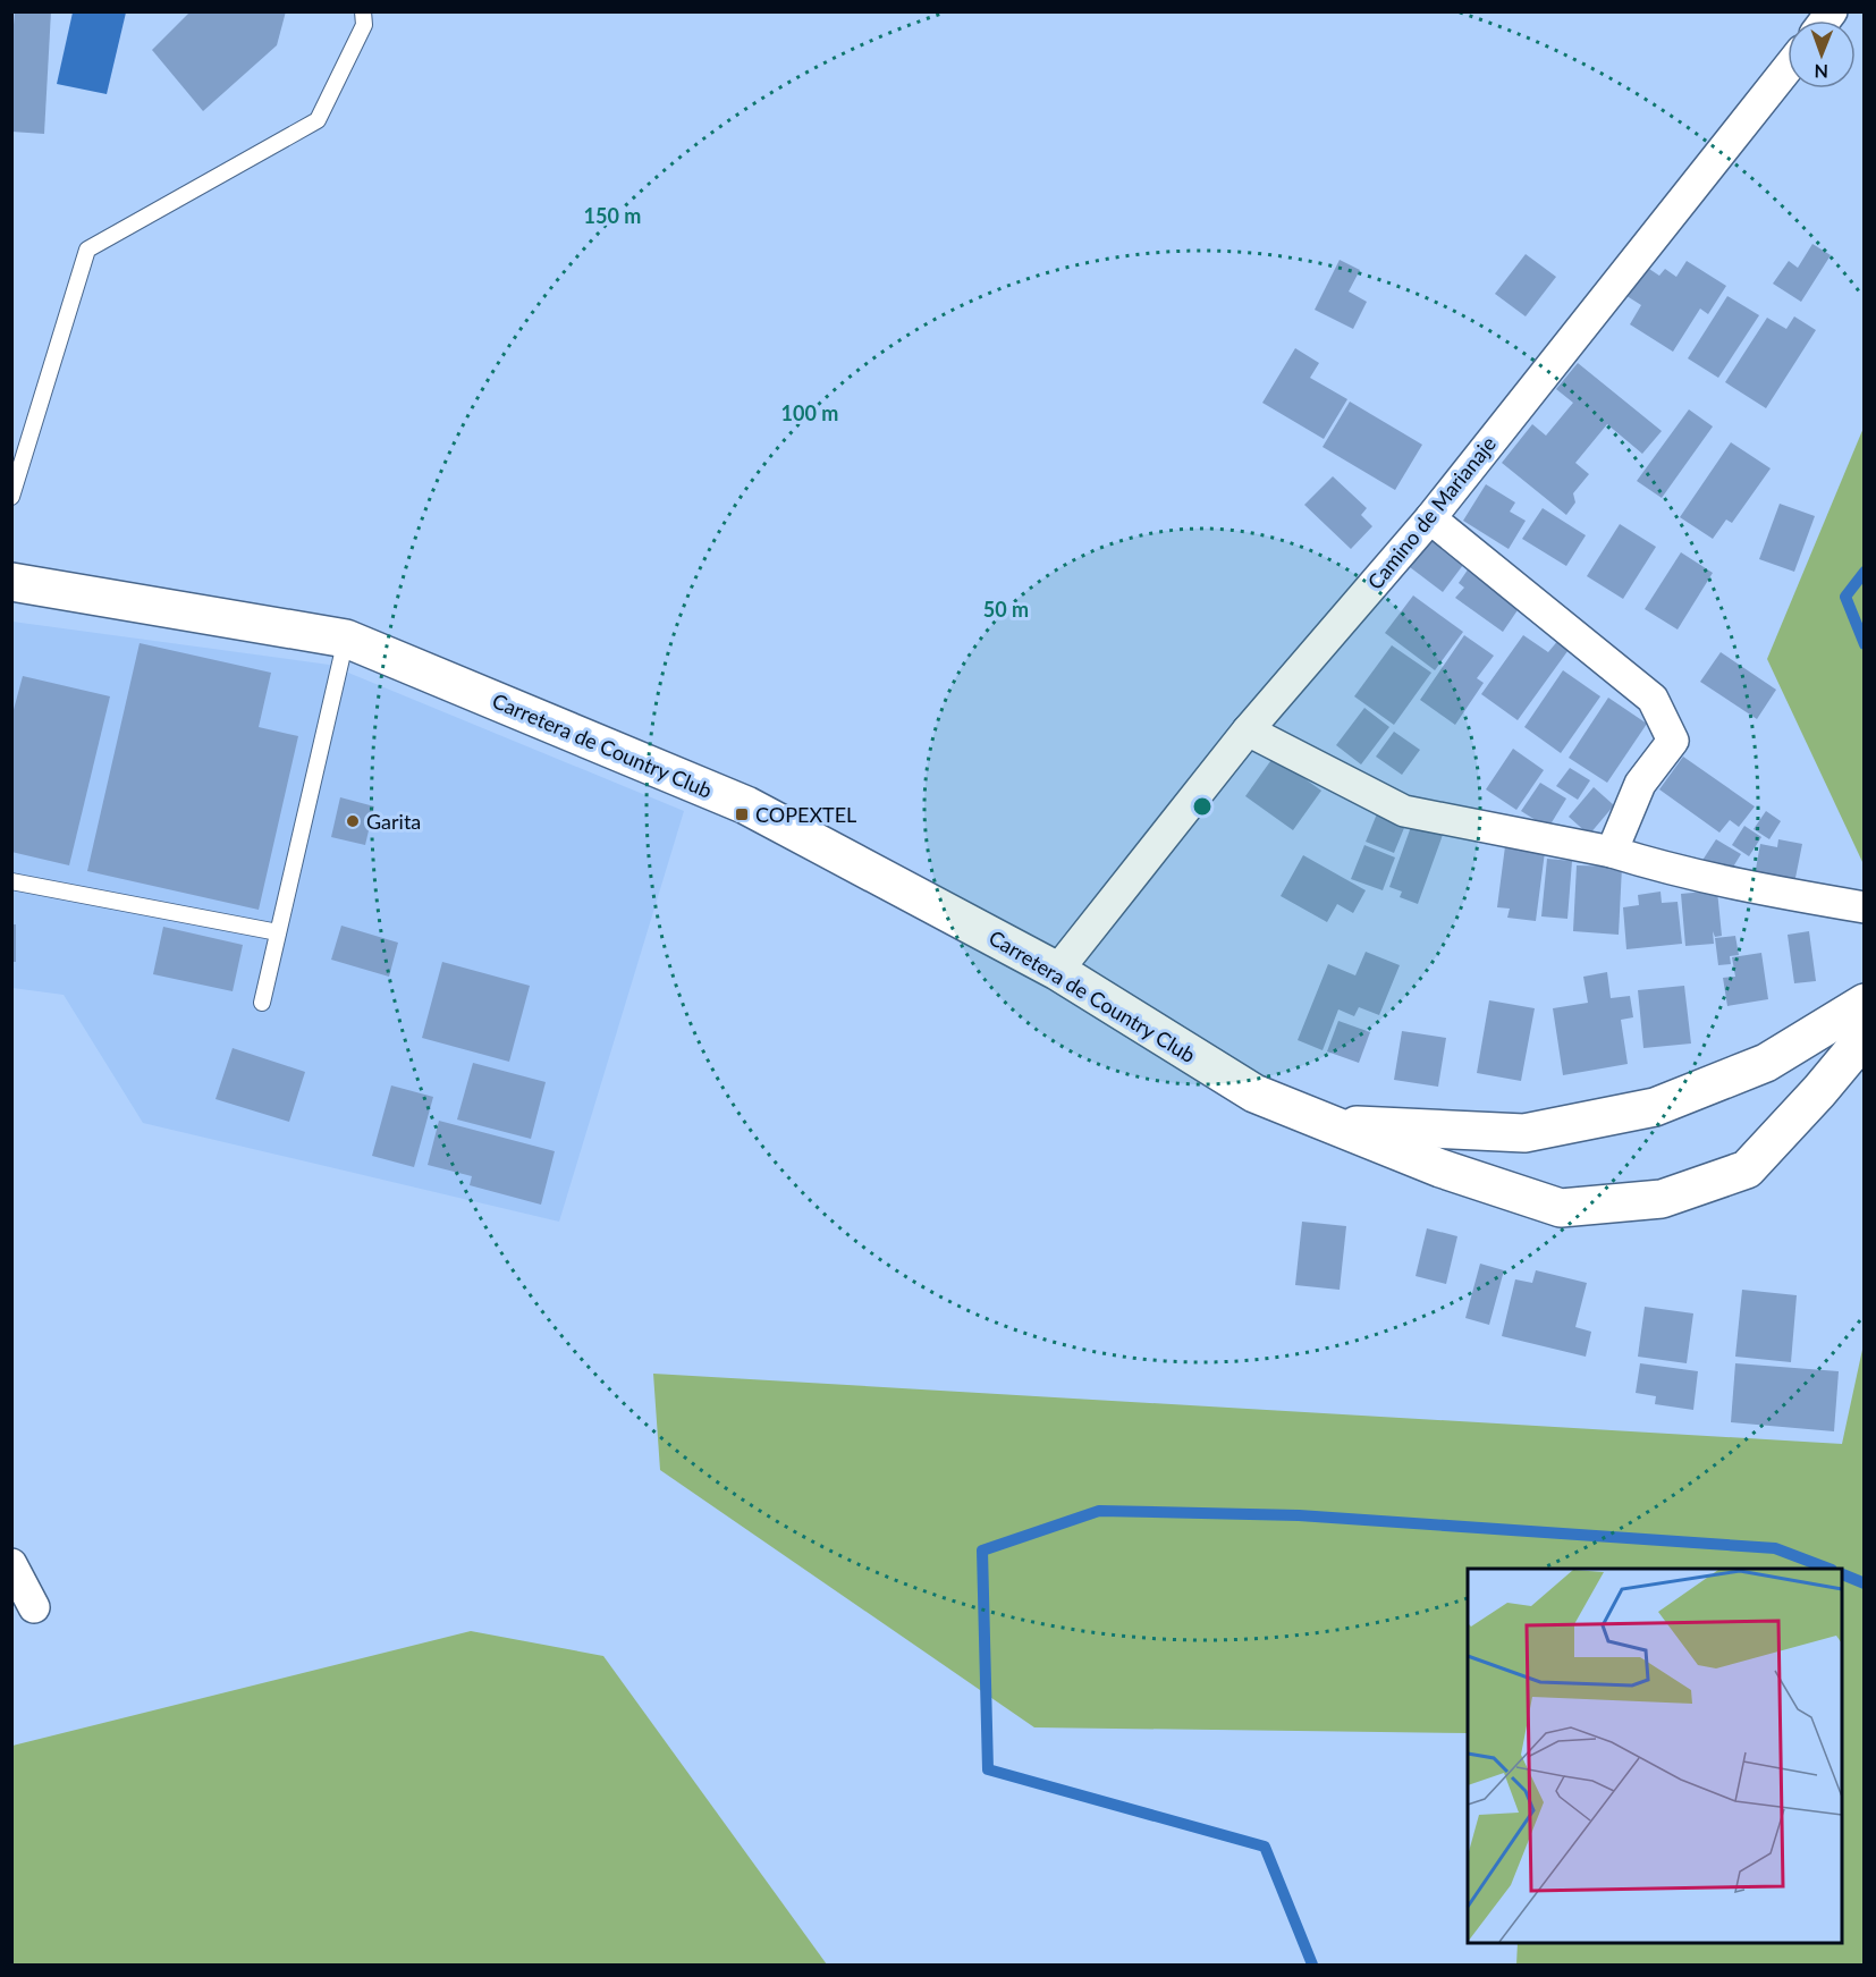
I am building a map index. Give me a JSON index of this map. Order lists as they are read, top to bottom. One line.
{"streets":{"street":["Camino de Marianaje","Carretera de Country Club"]},"crossings":[["Camino de Marianaje","Carretera de Country Club"]],"places":{"transit":["COPEXTEL"],"other":["Garita"]},"north":"bottom","rings":["150 m","100 m","50 m"]}
